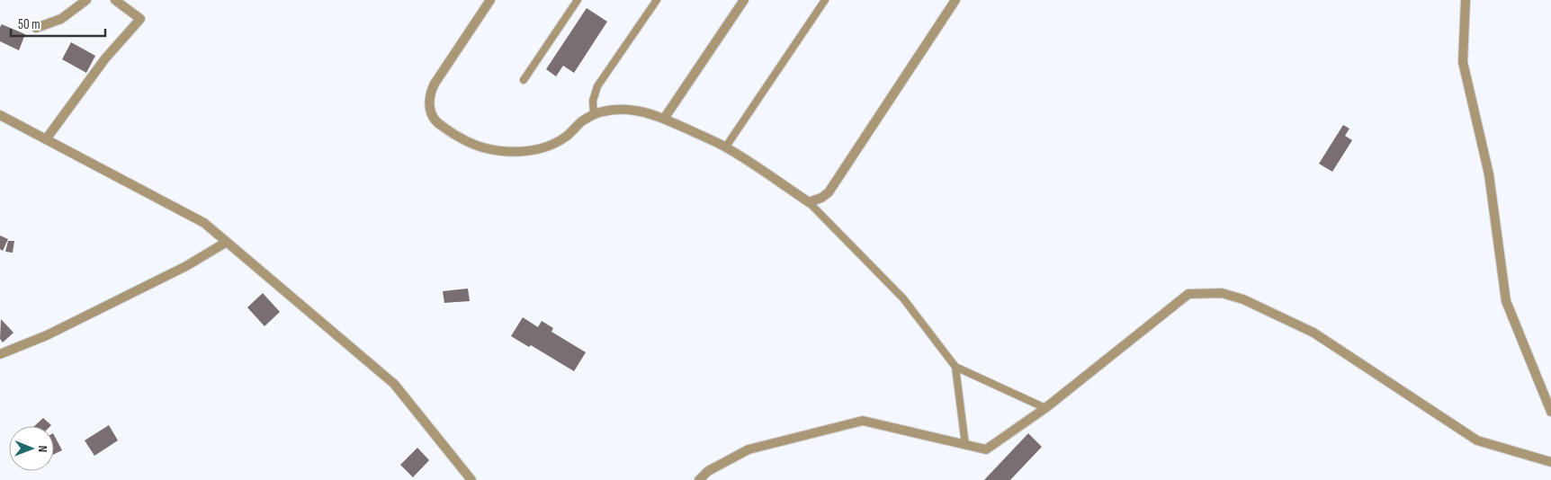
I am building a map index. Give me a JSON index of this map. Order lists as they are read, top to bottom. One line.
{"scale_bar":"50 m","north":"right"}
